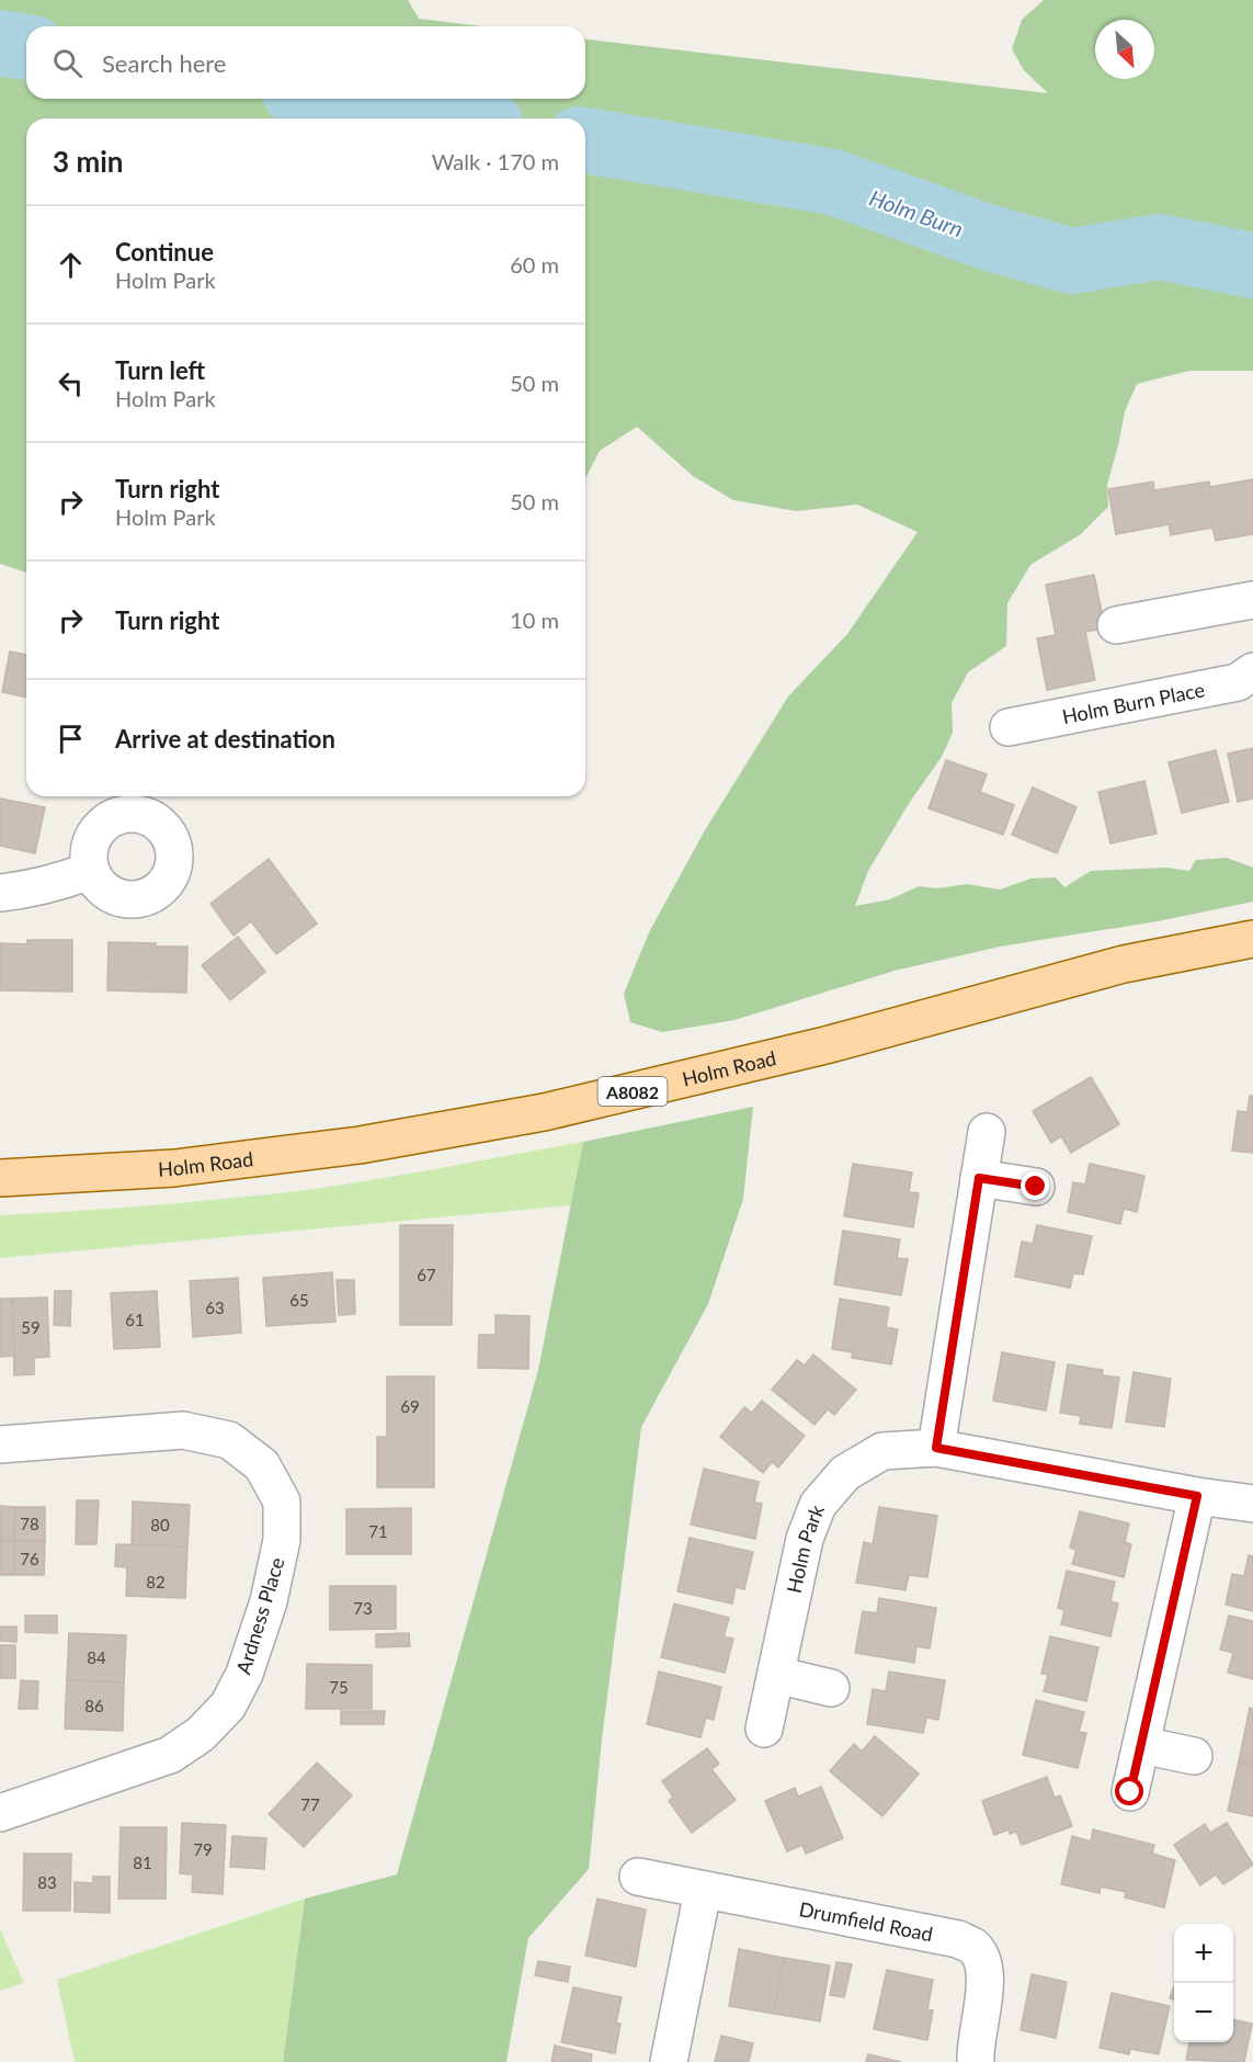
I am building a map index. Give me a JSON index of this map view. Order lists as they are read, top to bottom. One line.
{"streets":{"main road":["Holm Road","A8082"],"street":["Holm Burn Place","Holm Park","Ardness Place","Drumfield Road"]},"water":["Holm Burn"],"house_numbers":["67","65","63","61","59","69","78","80","71","76","82","73","84","75","86","77","79","81","83"],"north":"bottom right","page":{"search":"Search here","heading":["3 min","Walk · 170 m"],"list":[["Continue","Holm Park","60 m"],["Turn left","Holm Park","50 m"],["Turn right","Holm Park","50 m"],["Turn right","10 m"],"Arrive at destination"],"map_buttons":["+","−"]}}
